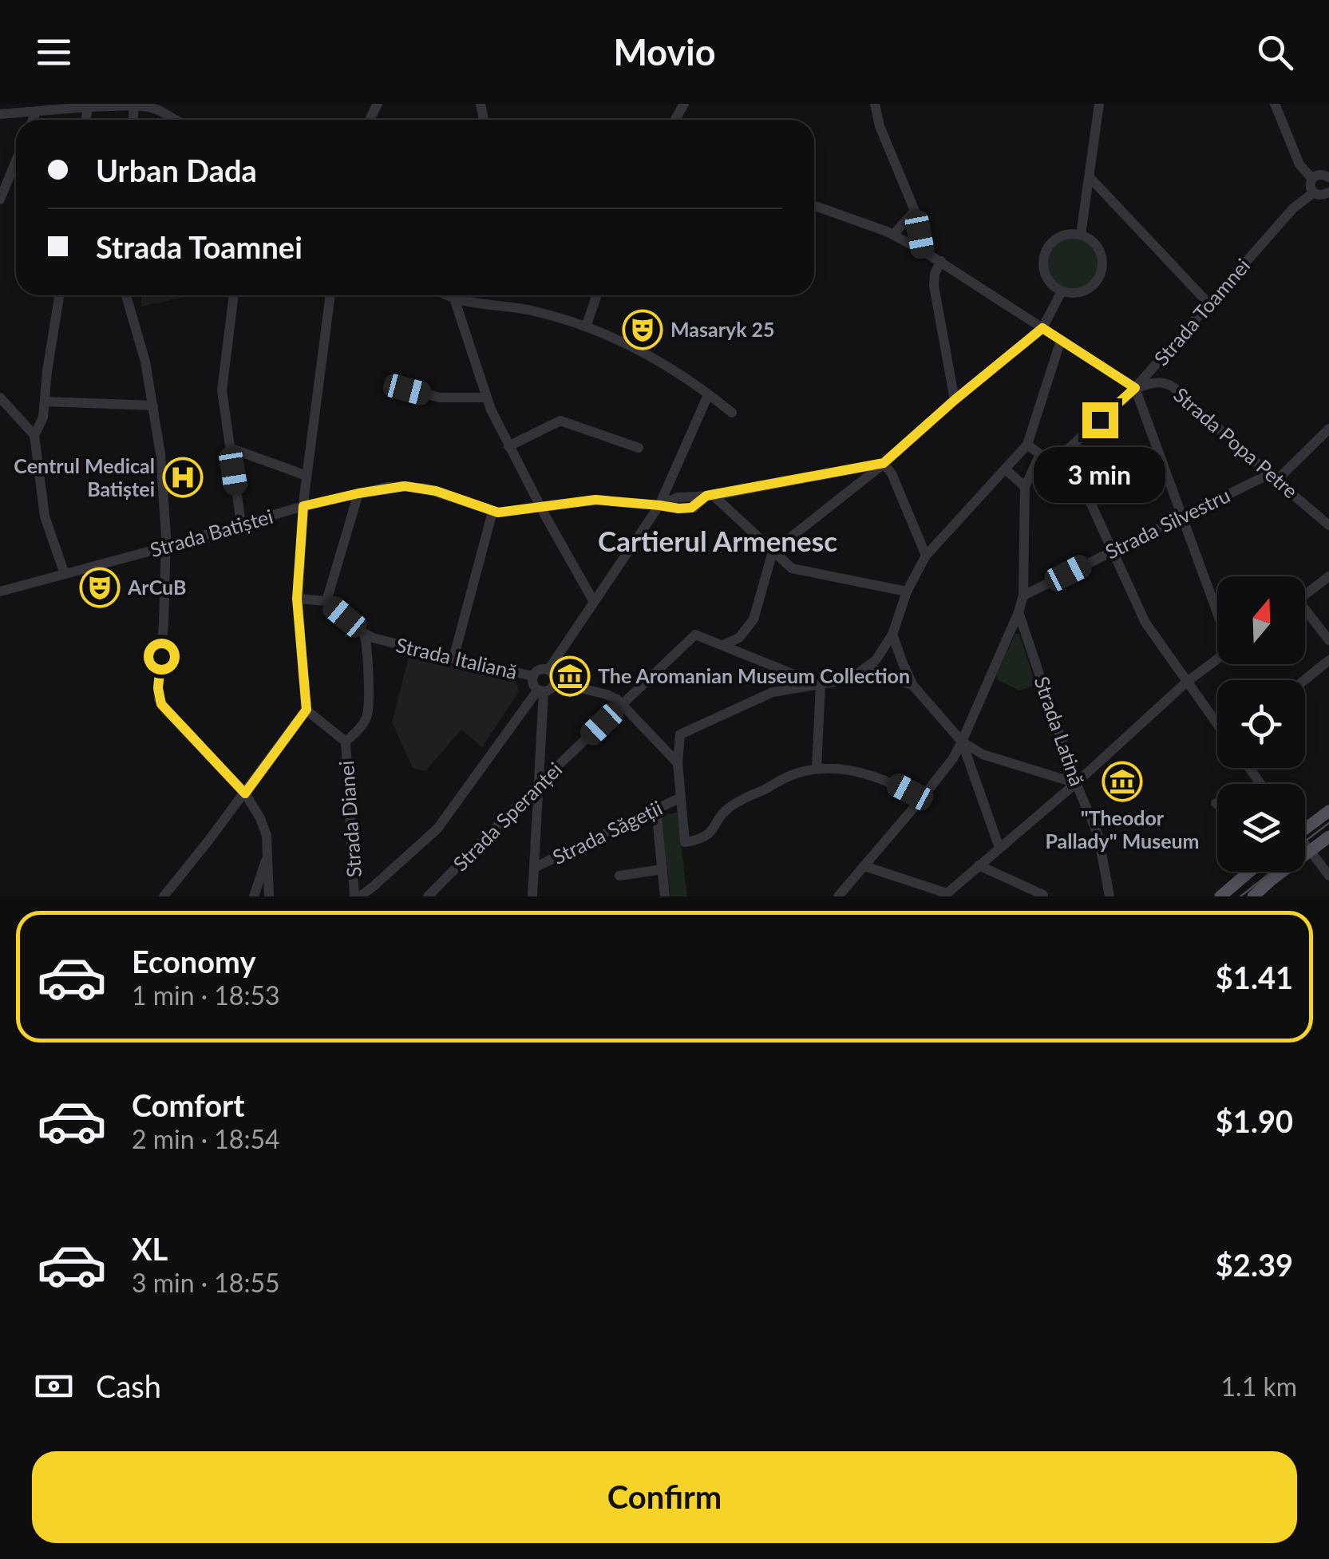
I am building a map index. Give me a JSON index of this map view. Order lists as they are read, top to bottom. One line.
{"streets":{"street":["Strada Toamnei","Strada Popa Petre","Strada Silvestru","Strada Batiștei","Strada Italiană","Strada Latină","Strada Speranței","Strada Dianei","Strada Săgeții"]},"crossings":[["Strada Toamnei","Strada Popa Petre"],["Strada Popa Petre","Strada Silvestru"],["Strada Italiană","Strada Dianei"]],"districts":["Cartierul Armenesc"],"places":{"theatre":["Masaryk 25","ArCuB"],"hospital":["Centrul Medical Batiștei"],"museum":["The Aromanian Museum Collection","\"Theodor Pallady\" Museum"]},"north":"top","page":{"header":"Movio","banner":["Urban Dada","Strada Toamnei"],"bubble":"3 min","list":[{"name":"Economy","note":"1 min · 18:53","value":"$1.41"},{"name":"Comfort","note":"2 min · 18:54","value":"$1.90"},{"name":"XL","note":"3 min · 18:55","value":"$2.39"}],"pay":["Cash","1.1 km"],"buttons":"Confirm"}}
